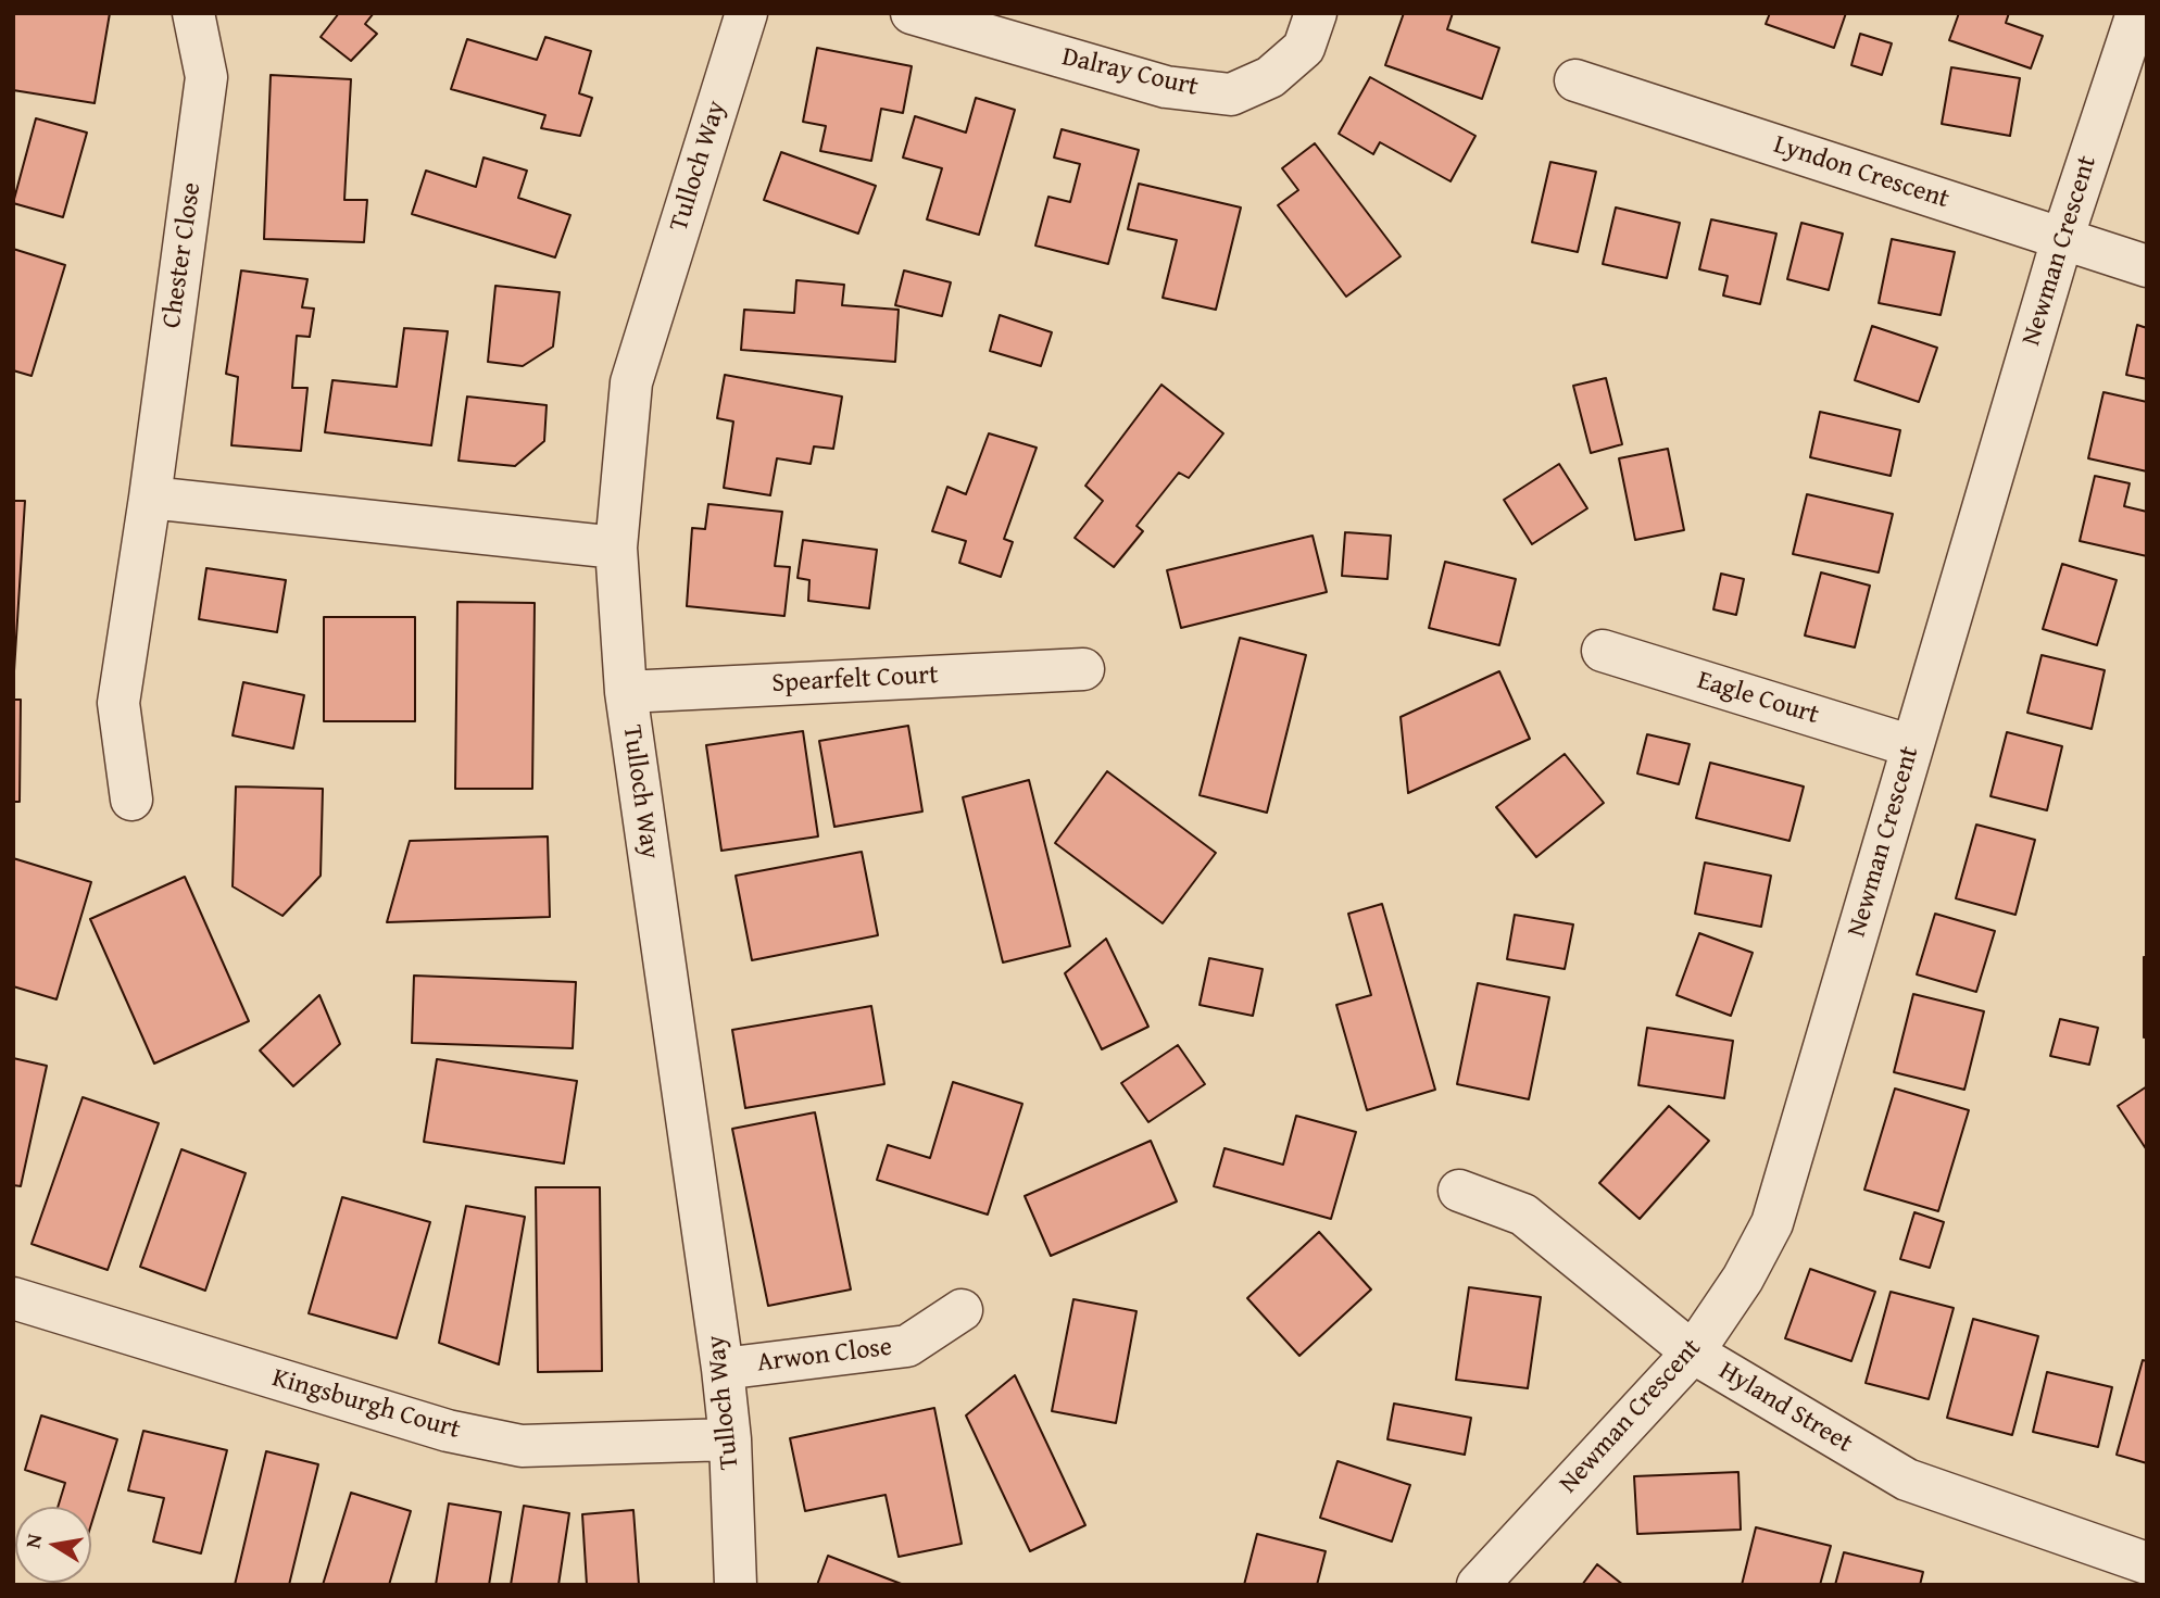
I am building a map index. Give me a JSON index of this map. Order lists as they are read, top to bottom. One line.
{"streets":{"street":["Dalray Court","Tulloch Way","Lyndon Crescent","Newman Crescent","Chester Close","Spearfelt Court","Eagle Court","Arwon Close","Kingsburgh Court","Hyland Street"]},"crossings":[["Tulloch Way","Spearfelt Court"],["Tulloch Way","Arwon Close"],["Tulloch Way","Kingsburgh Court"],["Lyndon Crescent","Newman Crescent"],["Newman Crescent","Eagle Court"],["Newman Crescent","Hyland Street"]],"north":"left"}
